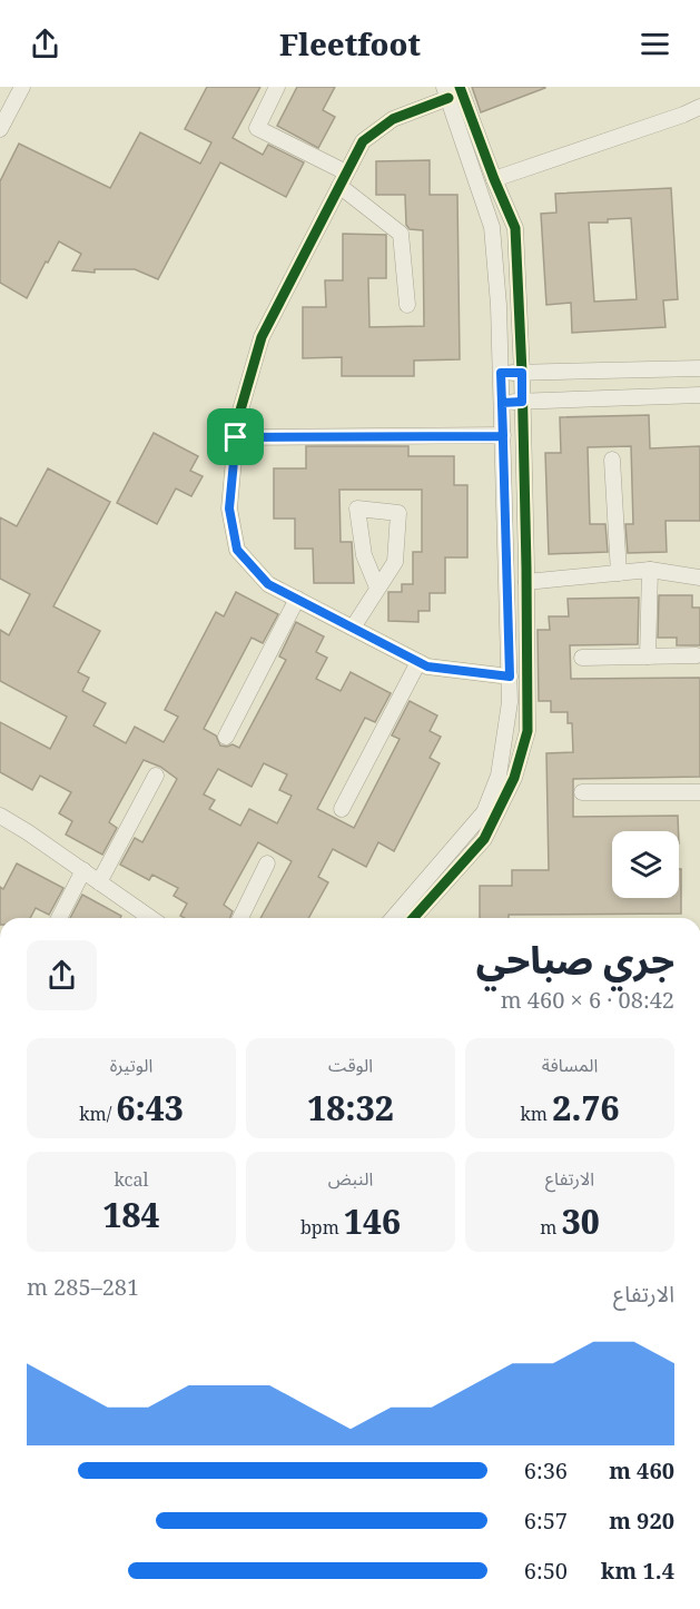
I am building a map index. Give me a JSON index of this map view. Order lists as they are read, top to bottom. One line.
{"page":{"header":"Fleetfoot","heading":["جري صباحي","08:42 · 6 × 460 m"],"stats":[["المسافة","2.76 km"],["الوقت","18:32"],["الوتيرة","6:43 /km"],["الارتفاع","30 m"],["النبض","146 bpm"],["kcal","184"]],"chart":["الارتفاع","281–285 m"],"list":[{"name":"460 m","note":"6:36"},{"name":"920 m","note":"6:57"},{"name":"1.4 km","note":"6:50"}]}}
